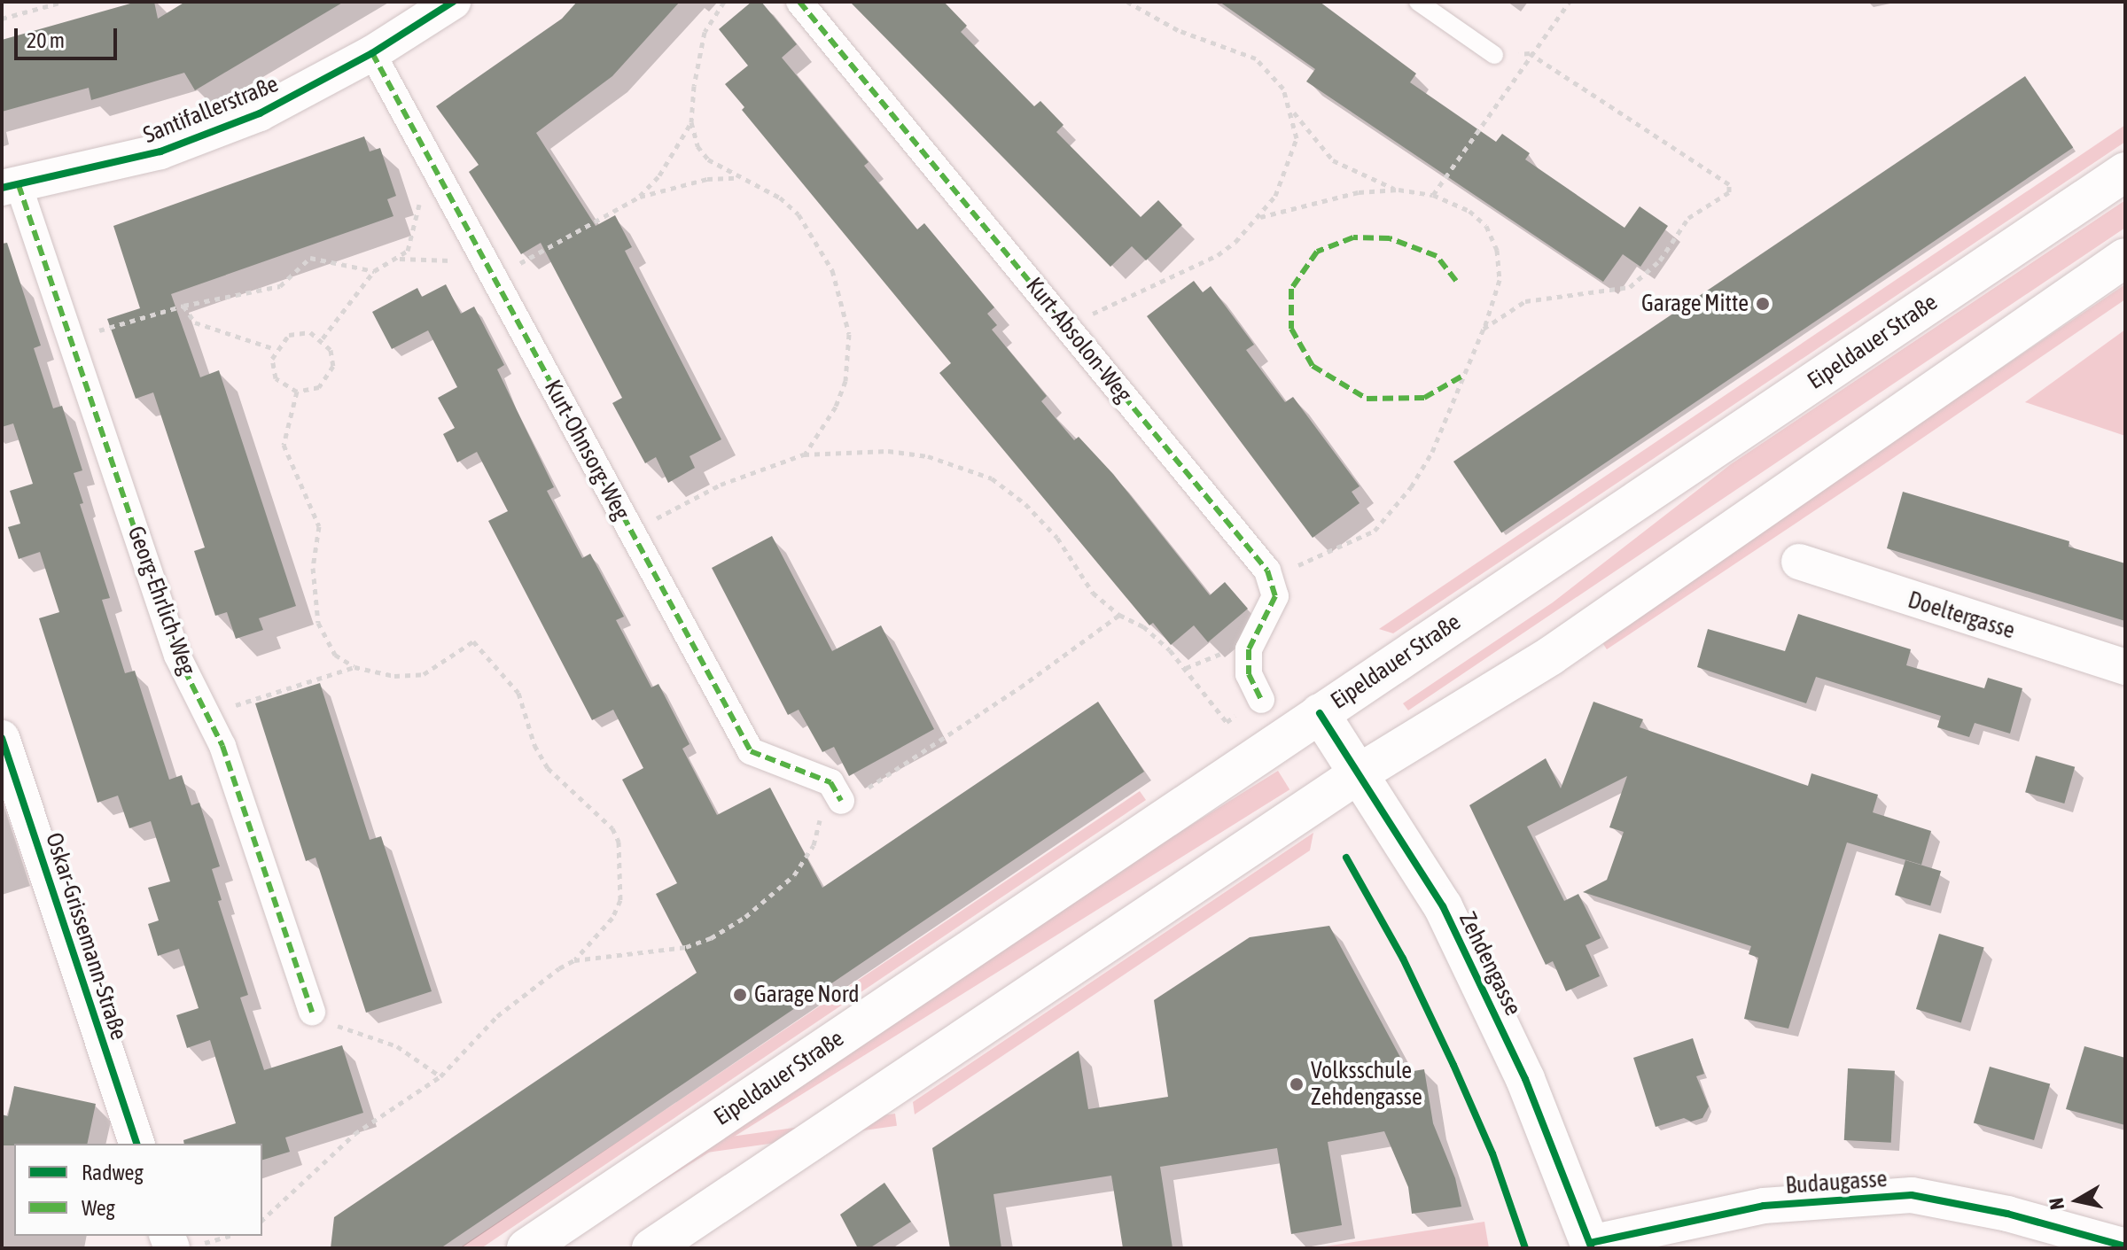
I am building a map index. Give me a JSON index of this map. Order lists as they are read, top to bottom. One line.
{"streets":{"main road":["Eipeldauer Straße","Zehdengasse"],"street":["Santifallerstraße","Kurt-Absolon-Weg","Kurt-Ohnsorg-Weg","Georg-Ehrlich-Weg","Doeltergasse","Oskar-Grissemann-Straße","Budaugasse"]},"crossings":[["Santifallerstraße","Kurt-Ohnsorg-Weg"],["Santifallerstraße","Georg-Ehrlich-Weg"],["Eipeldauer Straße","Zehdengasse"],["Zehdengasse","Budaugasse"]],"places":["Garage Mitte","Garage Nord","Volksschule Zehdengasse"],"legend":["Radweg","Weg"],"scale_bar":"20 m","north":"left"}
